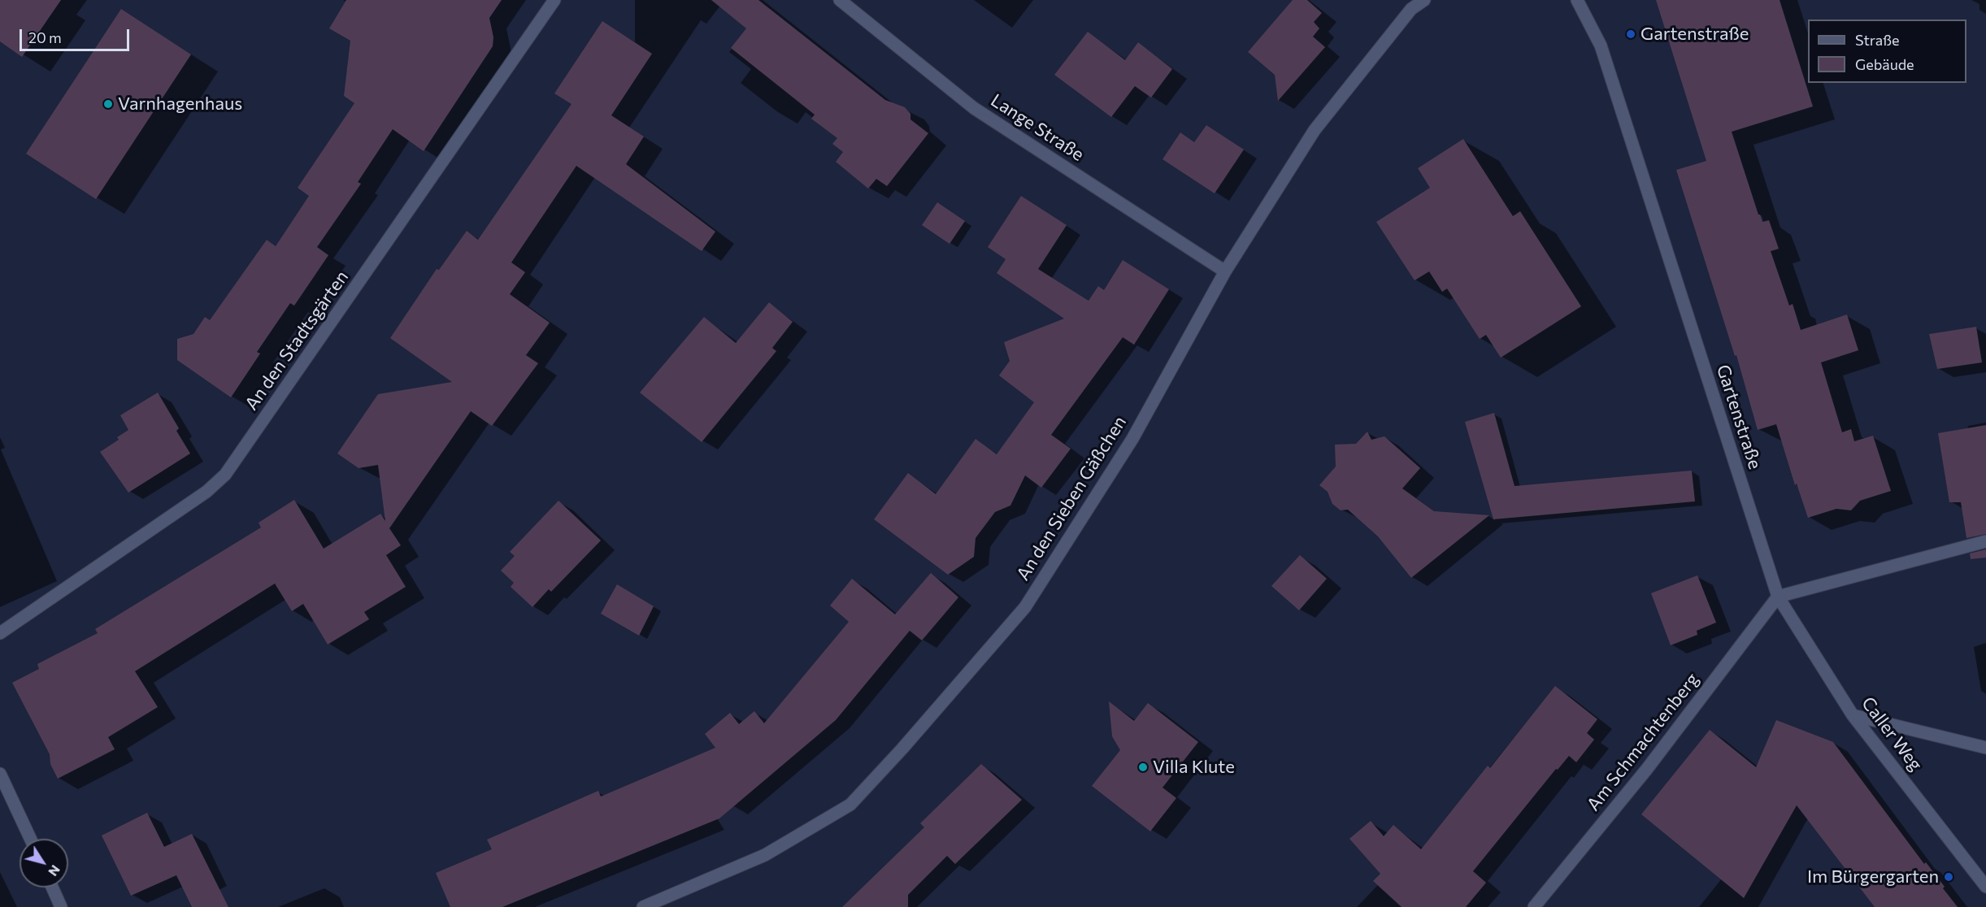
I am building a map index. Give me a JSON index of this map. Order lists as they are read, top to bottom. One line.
{"streets":{"street":["Lange Straße","An den Stadtsgärten","Gartenstraße","An den Sieben Gäßchen","Caller Weg","Am Schmachtenberg"]},"crossings":[["Lange Straße","An den Sieben Gäßchen"],["Gartenstraße","Caller Weg"],["Gartenstraße","Am Schmachtenberg"],["Caller Weg","Am Schmachtenberg"]],"places":["Gartenstraße","Varnhagenhaus","Villa Klute","Im Bürgergarten"],"legend":["Straße","Gebäude"],"scale_bar":"20 m","north":"bottom right"}
